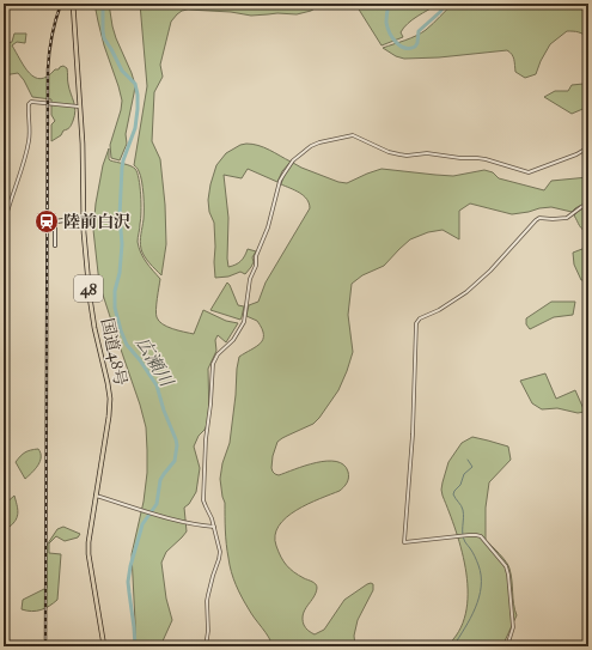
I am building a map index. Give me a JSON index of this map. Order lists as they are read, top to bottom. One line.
{"streets":{"highway":["48","国道48号"]},"water":["広瀬川"],"places":{"station":["陸前白沢"]}}
